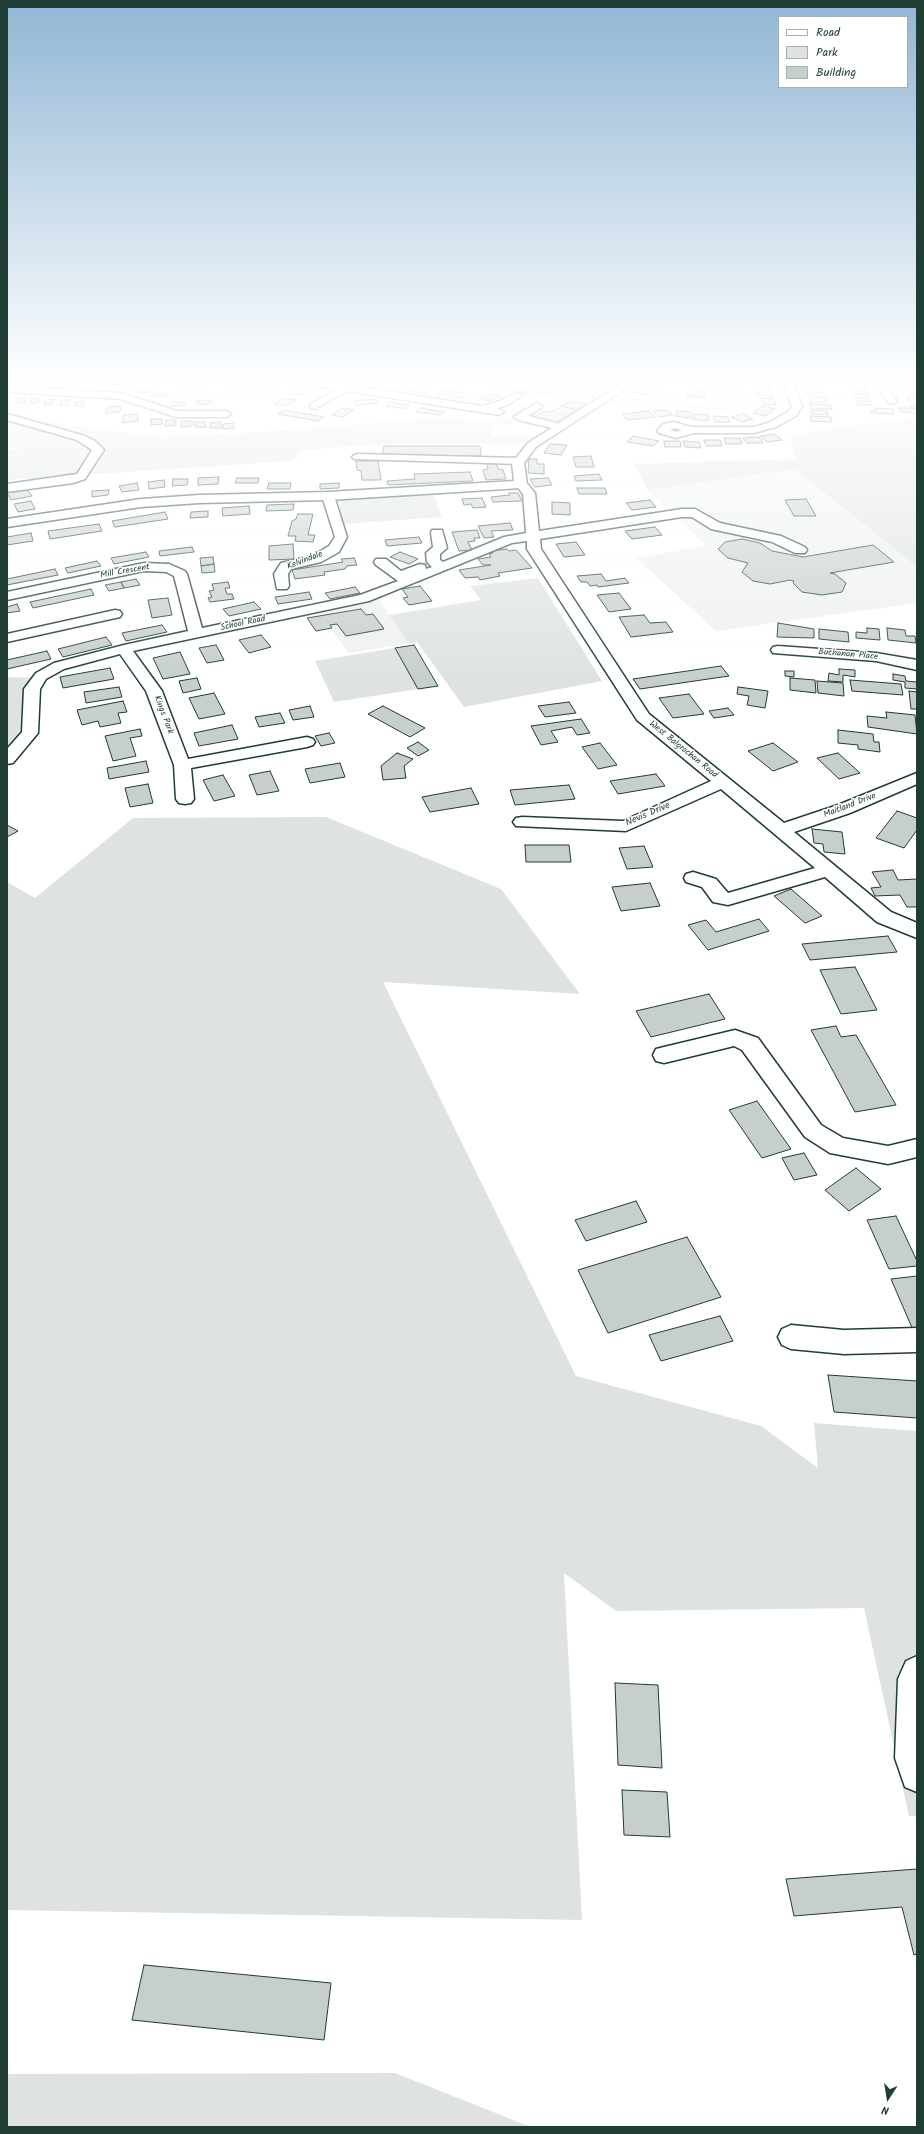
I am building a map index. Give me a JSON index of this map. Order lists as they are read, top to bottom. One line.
{"streets":{"street":["Kelvindale","Mill Crescent","School Road","Buchanan Place","Kings Park","West Balgrochan Road","Maitland Drive","Nevis Drive"]},"crossings":[["Mill Crescent","School Road"],["School Road","Kings Park"],["School Road","West Balgrochan Road"],["West Balgrochan Road","Maitland Drive"],["West Balgrochan Road","Nevis Drive"]],"legend":["Road","Park","Building"],"north":"bottom"}
